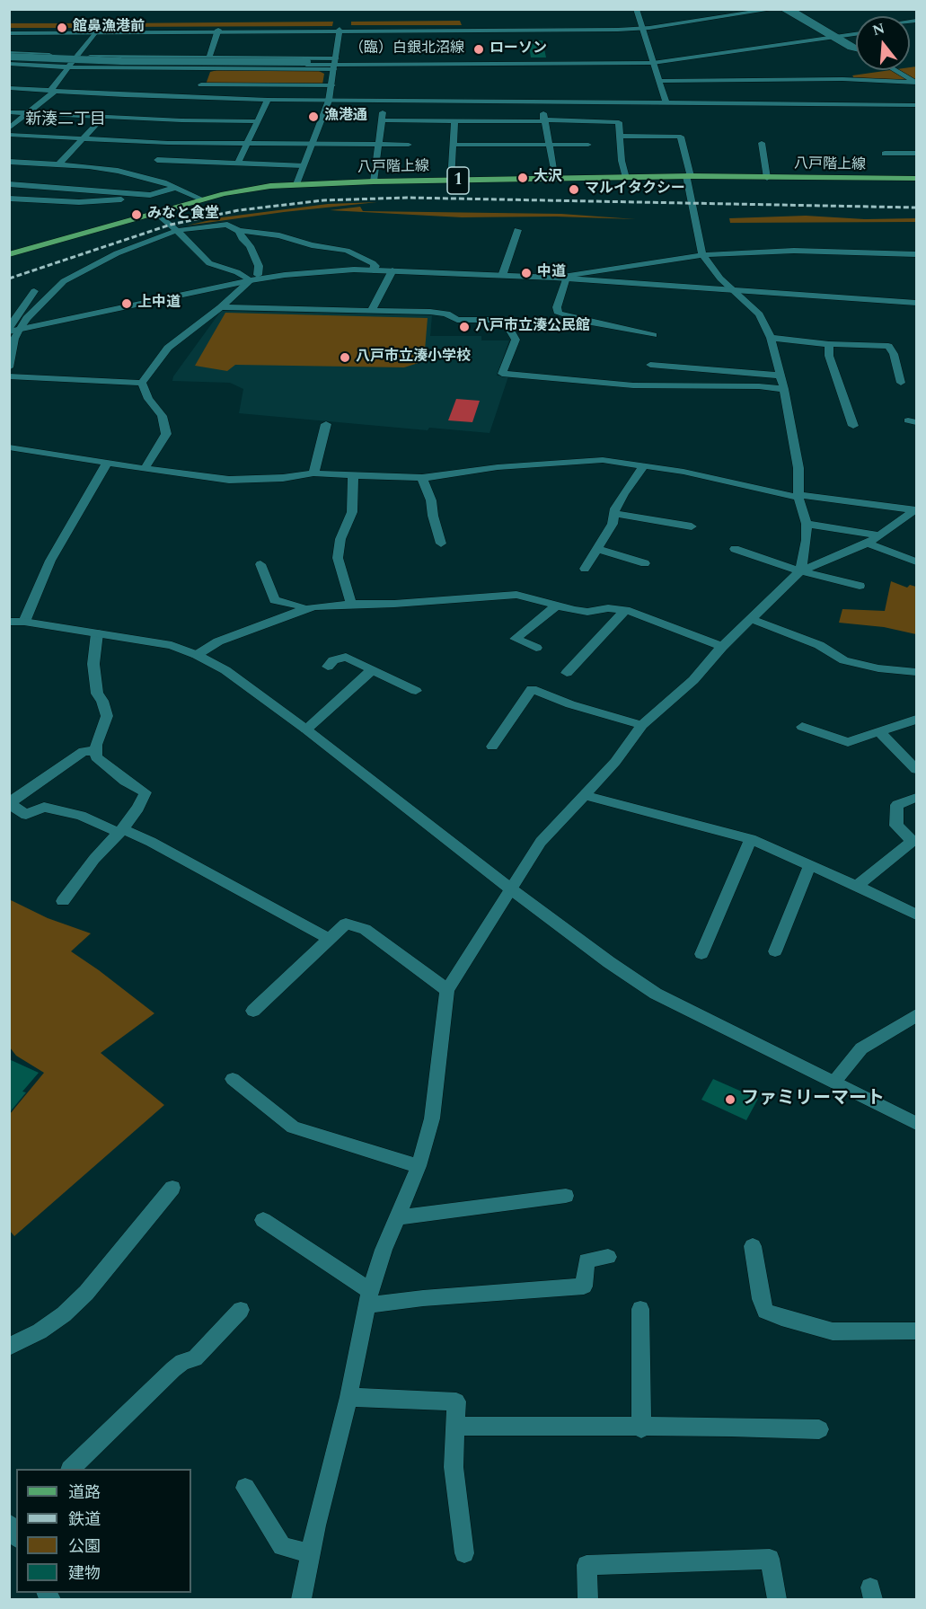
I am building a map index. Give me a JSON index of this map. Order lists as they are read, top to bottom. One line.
{"streets":{"main road":["八戸階上線","1"],"street":["（臨）白銀北沼線"]},"districts":["新湊二丁目"],"places":["館鼻漁港前","ローソン","漁港通","大沢","マルイタクシー","みなと食堂","中道","上中道","八戸市立湊公民館","八戸市立湊小学校","ファミリーマート"],"legend":["道路","鉄道","公園","建物"],"north":"top"}
